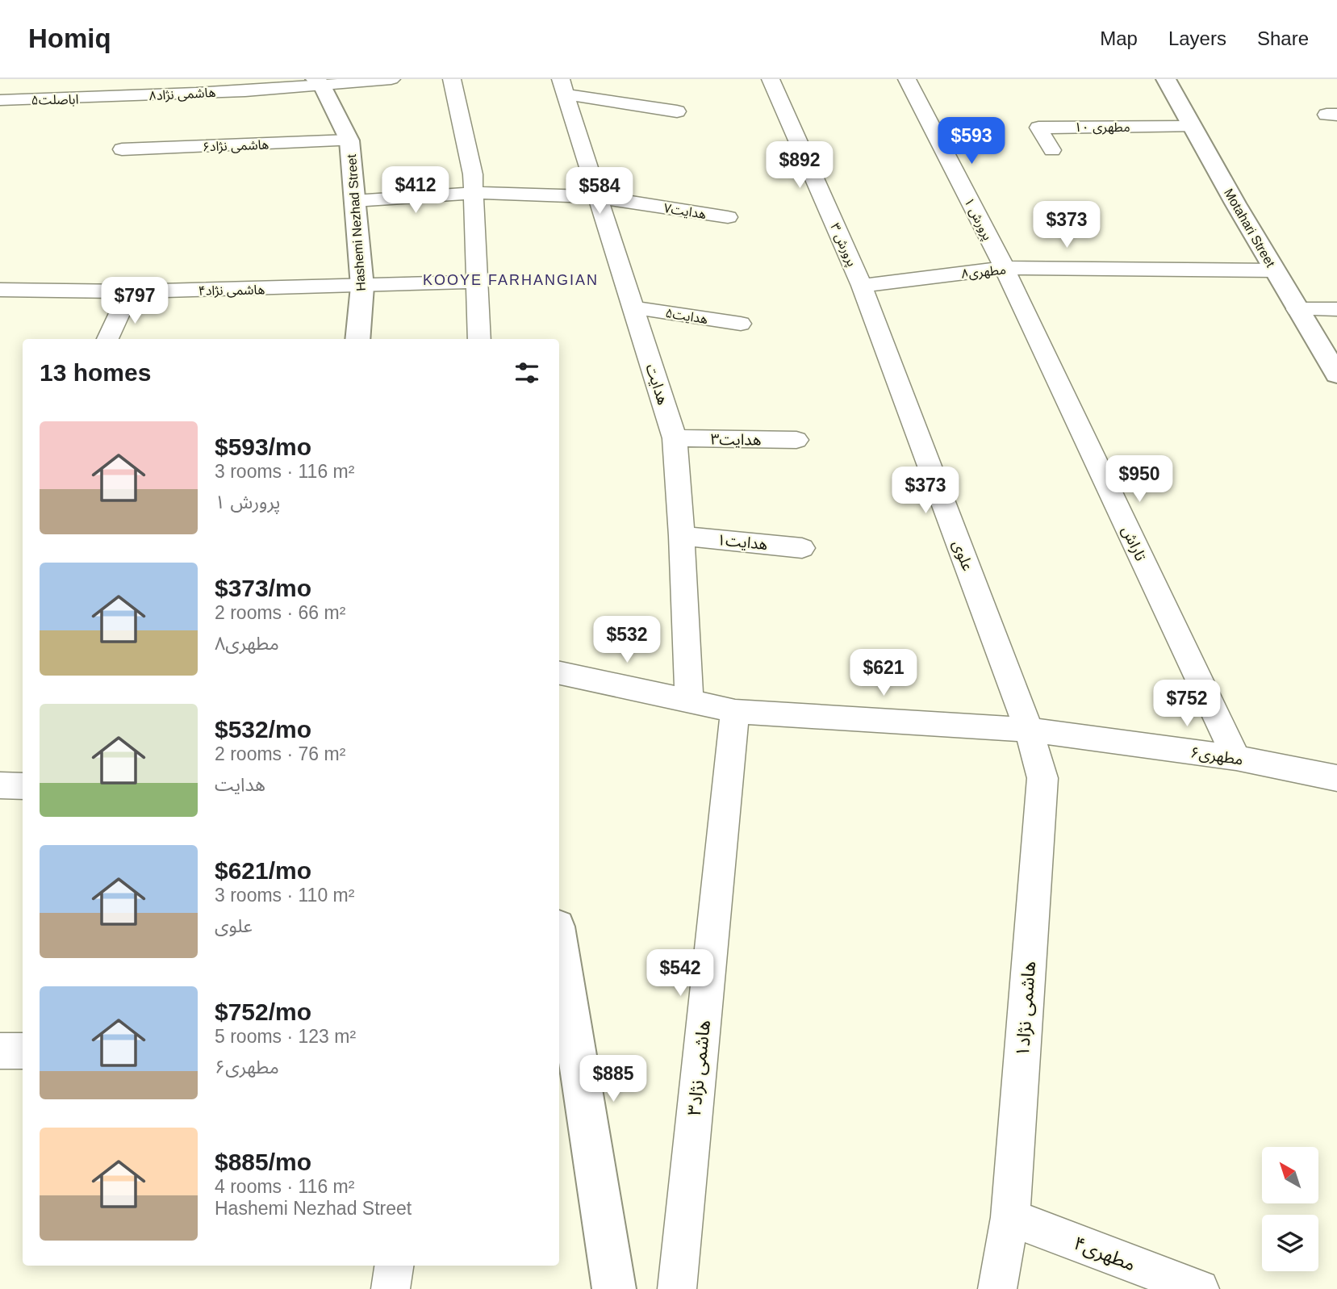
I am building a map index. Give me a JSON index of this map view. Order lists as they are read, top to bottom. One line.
{"streets":{"street":["هاشمی نژاد۸","اباصلت۵","مطهری ۱۰","هاشمی نژاد۶","هدایت۷","پرورش ۱","Hashemi Nezhad Street","Motahari Street","پرورش ۳","مطهری۸","هاشمی نژاد۴","هدایت۵","هدایت","هدایت۳","هدایت۱","تاراش","علوی","مطهری۶","هاشمی نژاد۱","هاشمی نژاد۳","مطهری۴"]},"crossings":[["هاشمی نژاد۸","اباصلت۵"],["هاشمی نژاد۸","Hashemi Nezhad Street"],["مطهری ۱۰","Motahari Street"],["هاشمی نژاد۶","Hashemi Nezhad Street"],["هدایت۷","Hashemi Nezhad Street"],["هدایت۷","هدایت"],["پرورش ۱","مطهری۸"],["پرورش ۱","تاراش"],["Hashemi Nezhad Street","هاشمی نژاد۴"],["Motahari Street","مطهری۸"],["پرورش ۳","مطهری۸"],["پرورش ۳","علوی"],["مطهری۸","تاراش"],["مطهری۸","علوی"],["هدایت۵","هدایت"],["هدایت","هدایت۳"],["هدایت","هدایت۱"],["هدایت","مطهری۶"],["تاراش","مطهری۶"],["علوی","مطهری۶"],["علوی","هاشمی نژاد۱"],["مطهری۶","هاشمی نژاد۱"],["مطهری۶","هاشمی نژاد۳"],["هاشمی نژاد۱","مطهری۴"]],"districts":["KOOYE FARHANGIAN"],"north":"top left","page":{"header":"Homiq","nav":["Map","Layers","Share"],"price":["$593","$892","$412","$584","$373","$797","$950","$373","$532","$621","$752","$542","$885"],"heading":"13 homes","list":[{"name":"$593/mo","note":"3 rooms · 116 m² · پرورش ۱"},{"name":"$373/mo","note":"2 rooms · 66 m² · مطهری۸"},{"name":"$532/mo","note":"2 rooms · 76 m² · هدایت"},{"name":"$621/mo","note":"3 rooms · 110 m² · علوی"},{"name":"$752/mo","note":"5 rooms · 123 m² · مطهری۶"},{"name":"$885/mo","note":"4 rooms · 116 m² · Hashemi Nezhad Street"}]}}
